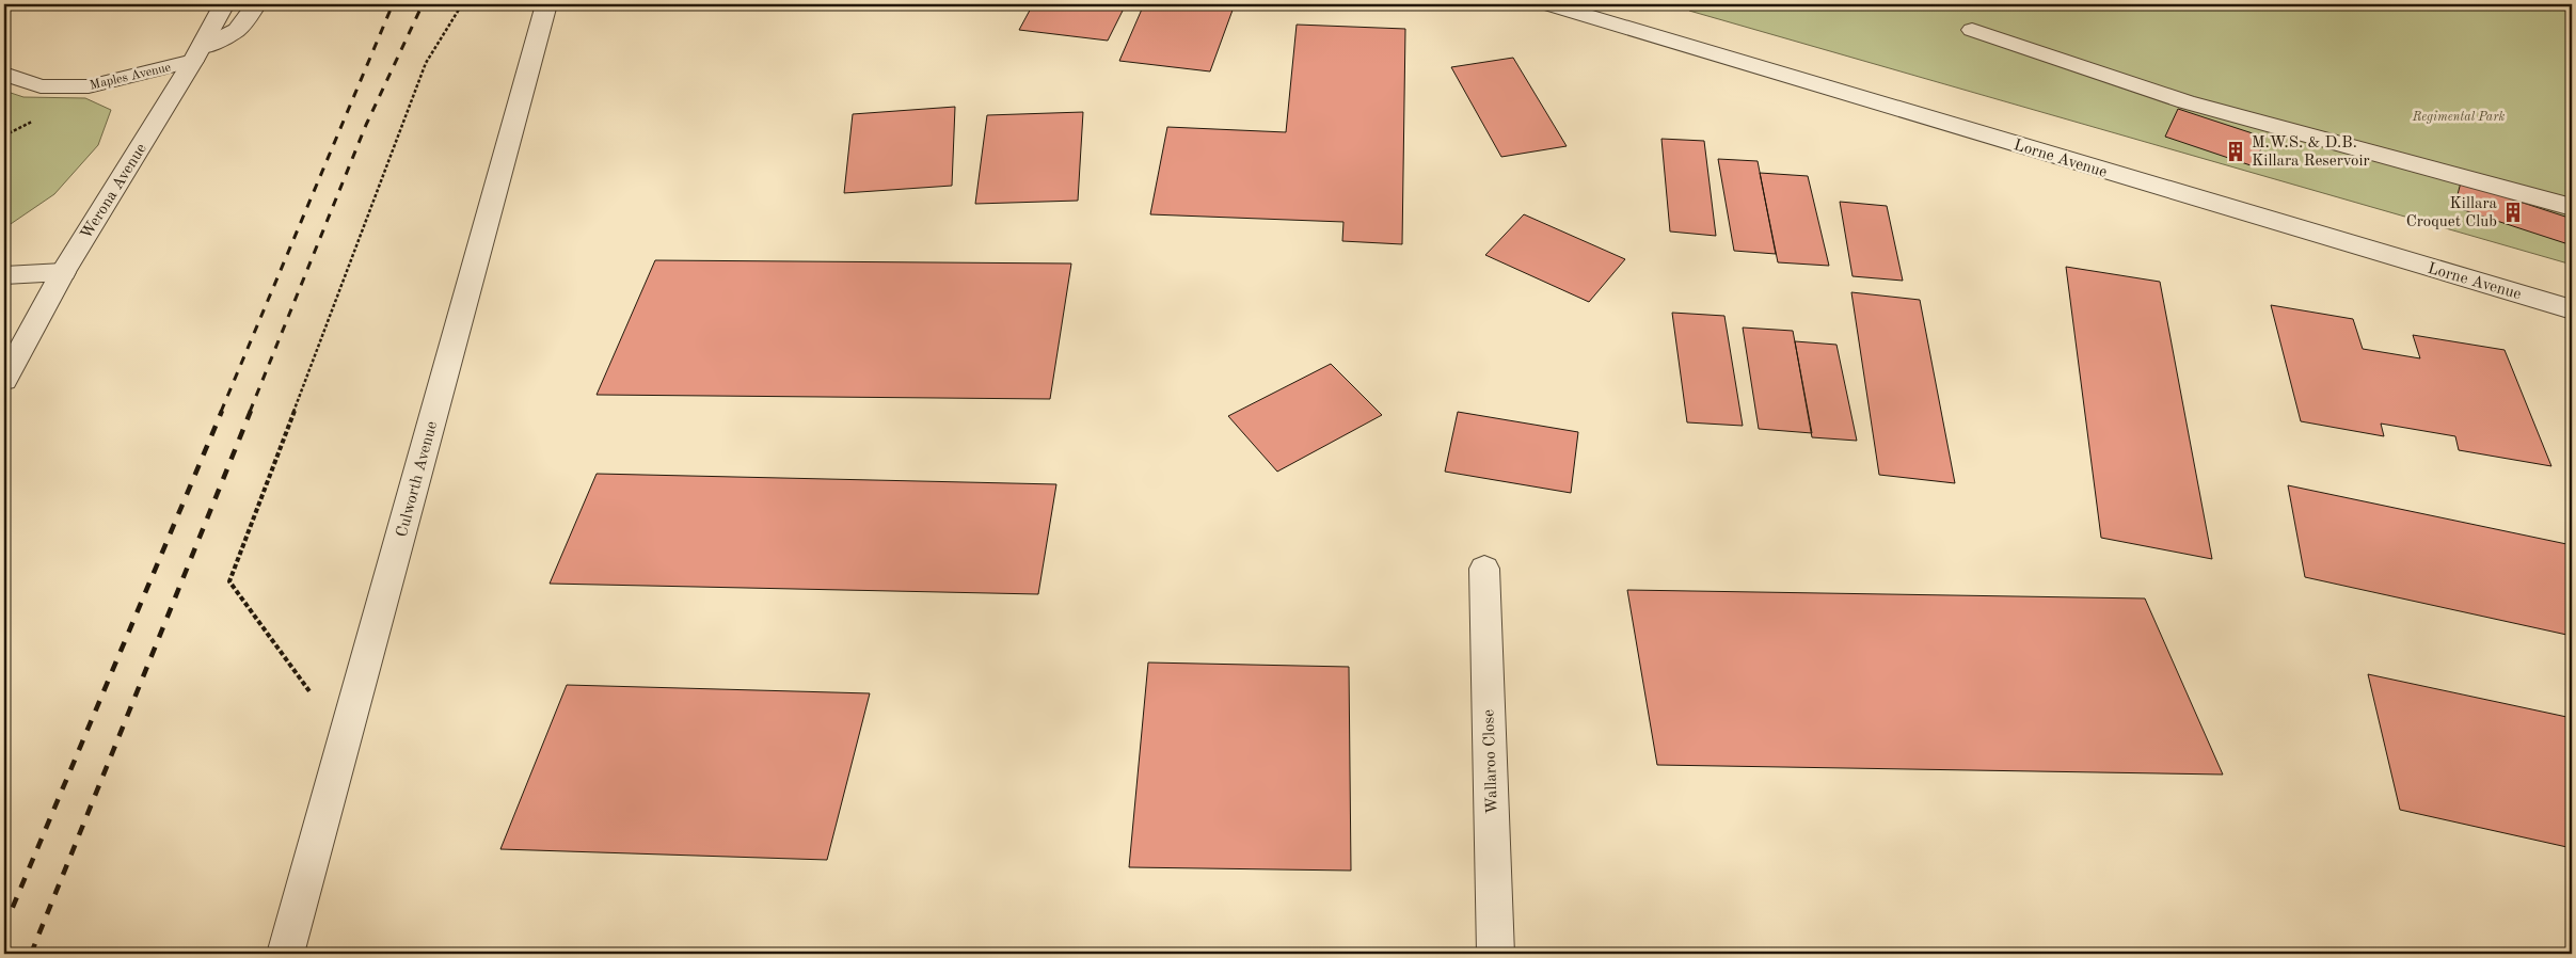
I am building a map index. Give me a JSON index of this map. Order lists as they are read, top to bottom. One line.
{"streets":{"street":["Maples Avenue","Lorne Avenue","Werona Avenue","Culworth Avenue","Wallaroo Close"]},"crossings":[["Maples Avenue","Werona Avenue"]],"parks":["Regimental Park"],"places":{"building":["M.W.S. & D.B. Killara Reservoir","Killara Croquet Club"]}}
